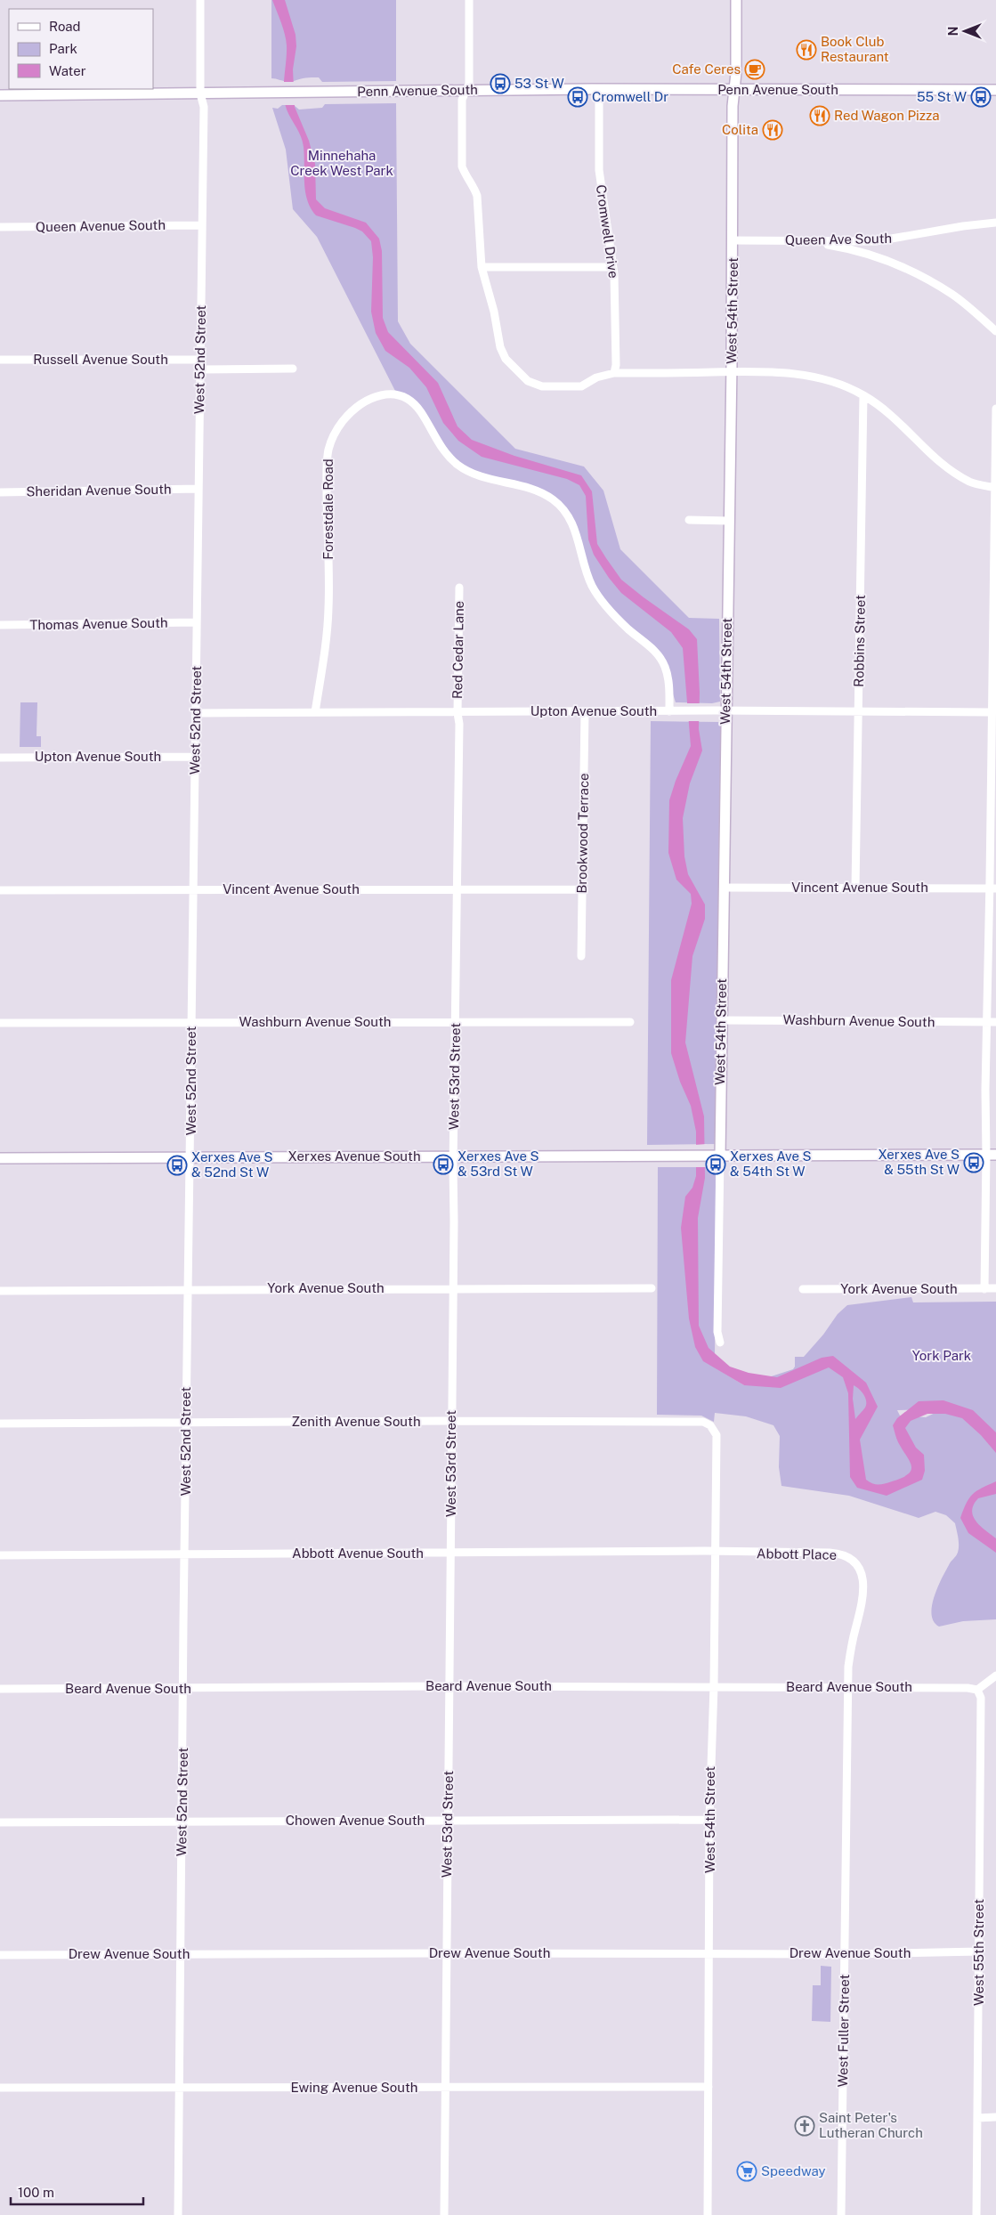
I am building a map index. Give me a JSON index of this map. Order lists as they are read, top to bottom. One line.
{"streets":{"street":["Penn Avenue South","Queen Avenue South","Cromwell Drive","Queen Ave South","West 54th Street","Russell Avenue South","West 52nd Street","Sheridan Avenue South","Forestdale Road","Thomas Avenue South","Robbins Street","Red Cedar Lane","Upton Avenue South","Brookwood Terrace","Vincent Avenue South","Washburn Avenue South","West 53rd Street","Xerxes Avenue South","York Avenue South","Zenith Avenue South","Abbott Avenue South","Abbott Place","Beard Avenue South","Chowen Avenue South","West 55th Street","Drew Avenue South","West Fuller Street","Ewing Avenue South"]},"crossings":[["Penn Avenue South","Cromwell Drive"],["Penn Avenue South","West 54th Street"],["Penn Avenue South","West 52nd Street"],["Queen Avenue South","West 52nd Street"],["Queen Ave South","West 54th Street"],["West 54th Street","Upton Avenue South"],["West 54th Street","Vincent Avenue South"],["West 54th Street","Washburn Avenue South"],["West 54th Street","Xerxes Avenue South"],["West 54th Street","Zenith Avenue South"],["West 54th Street","Abbott Avenue South"],["West 54th Street","Abbott Place"],["West 54th Street","Beard Avenue South"],["West 54th Street","Chowen Avenue South"],["West 54th Street","Drew Avenue South"],["West 54th Street","Ewing Avenue South"],["Russell Avenue South","West 52nd Street"],["West 52nd Street","Sheridan Avenue South"],["West 52nd Street","Thomas Avenue South"],["West 52nd Street","Upton Avenue South"],["West 52nd Street","Vincent Avenue South"],["West 52nd Street","Washburn Avenue South"],["West 52nd Street","Xerxes Avenue South"],["West 52nd Street","York Avenue South"],["West 52nd Street","Zenith Avenue South"],["West 52nd Street","Abbott Avenue South"],["West 52nd Street","Beard Avenue South"],["West 52nd Street","Chowen Avenue South"],["West 52nd Street","Drew Avenue South"],["West 52nd Street","Ewing Avenue South"],["Forestdale Road","Upton Avenue South"],["Robbins Street","Upton Avenue South"],["Robbins Street","Vincent Avenue South"],["Red Cedar Lane","Upton Avenue South"],["Red Cedar Lane","West 53rd Street"],["Upton Avenue South","Brookwood Terrace"],["Upton Avenue South","West 53rd Street"],["Brookwood Terrace","Vincent Avenue South"],["Vincent Avenue South","West 53rd Street"],["Washburn Avenue South","West 53rd Street"],["West 53rd Street","Xerxes Avenue South"],["West 53rd Street","York Avenue South"],["West 53rd Street","Zenith Avenue South"],["West 53rd Street","Abbott Avenue South"],["West 53rd Street","Beard Avenue South"],["West 53rd Street","Chowen Avenue South"],["West 53rd Street","Drew Avenue South"],["West 53rd Street","Ewing Avenue South"],["Abbott Avenue South","Abbott Place"],["Abbott Place","Beard Avenue South"],["Abbott Place","West Fuller Street"],["Beard Avenue South","West 55th Street"],["Beard Avenue South","West Fuller Street"],["West 55th Street","Drew Avenue South"],["Drew Avenue South","West Fuller Street"]],"parks":["Minnehaha Creek West Park","York Park"],"places":{"restaurant":["Book Club Restaurant","Red Wagon Pizza","Colita"],"cafe":["Cafe Ceres"],"bus stop":["53 St W","Cromwell Dr","55 St W","Xerxes Ave S & 55th St W","Xerxes Ave S & 53rd St W","Xerxes Ave S & 54th St W","Xerxes Ave S & 52nd St W"],"church":["Saint Peter's Lutheran Church"],"supermarket":["Speedway"]},"legend":["Road","Park","Water"],"scale_bar":"100 m","north":"left"}
